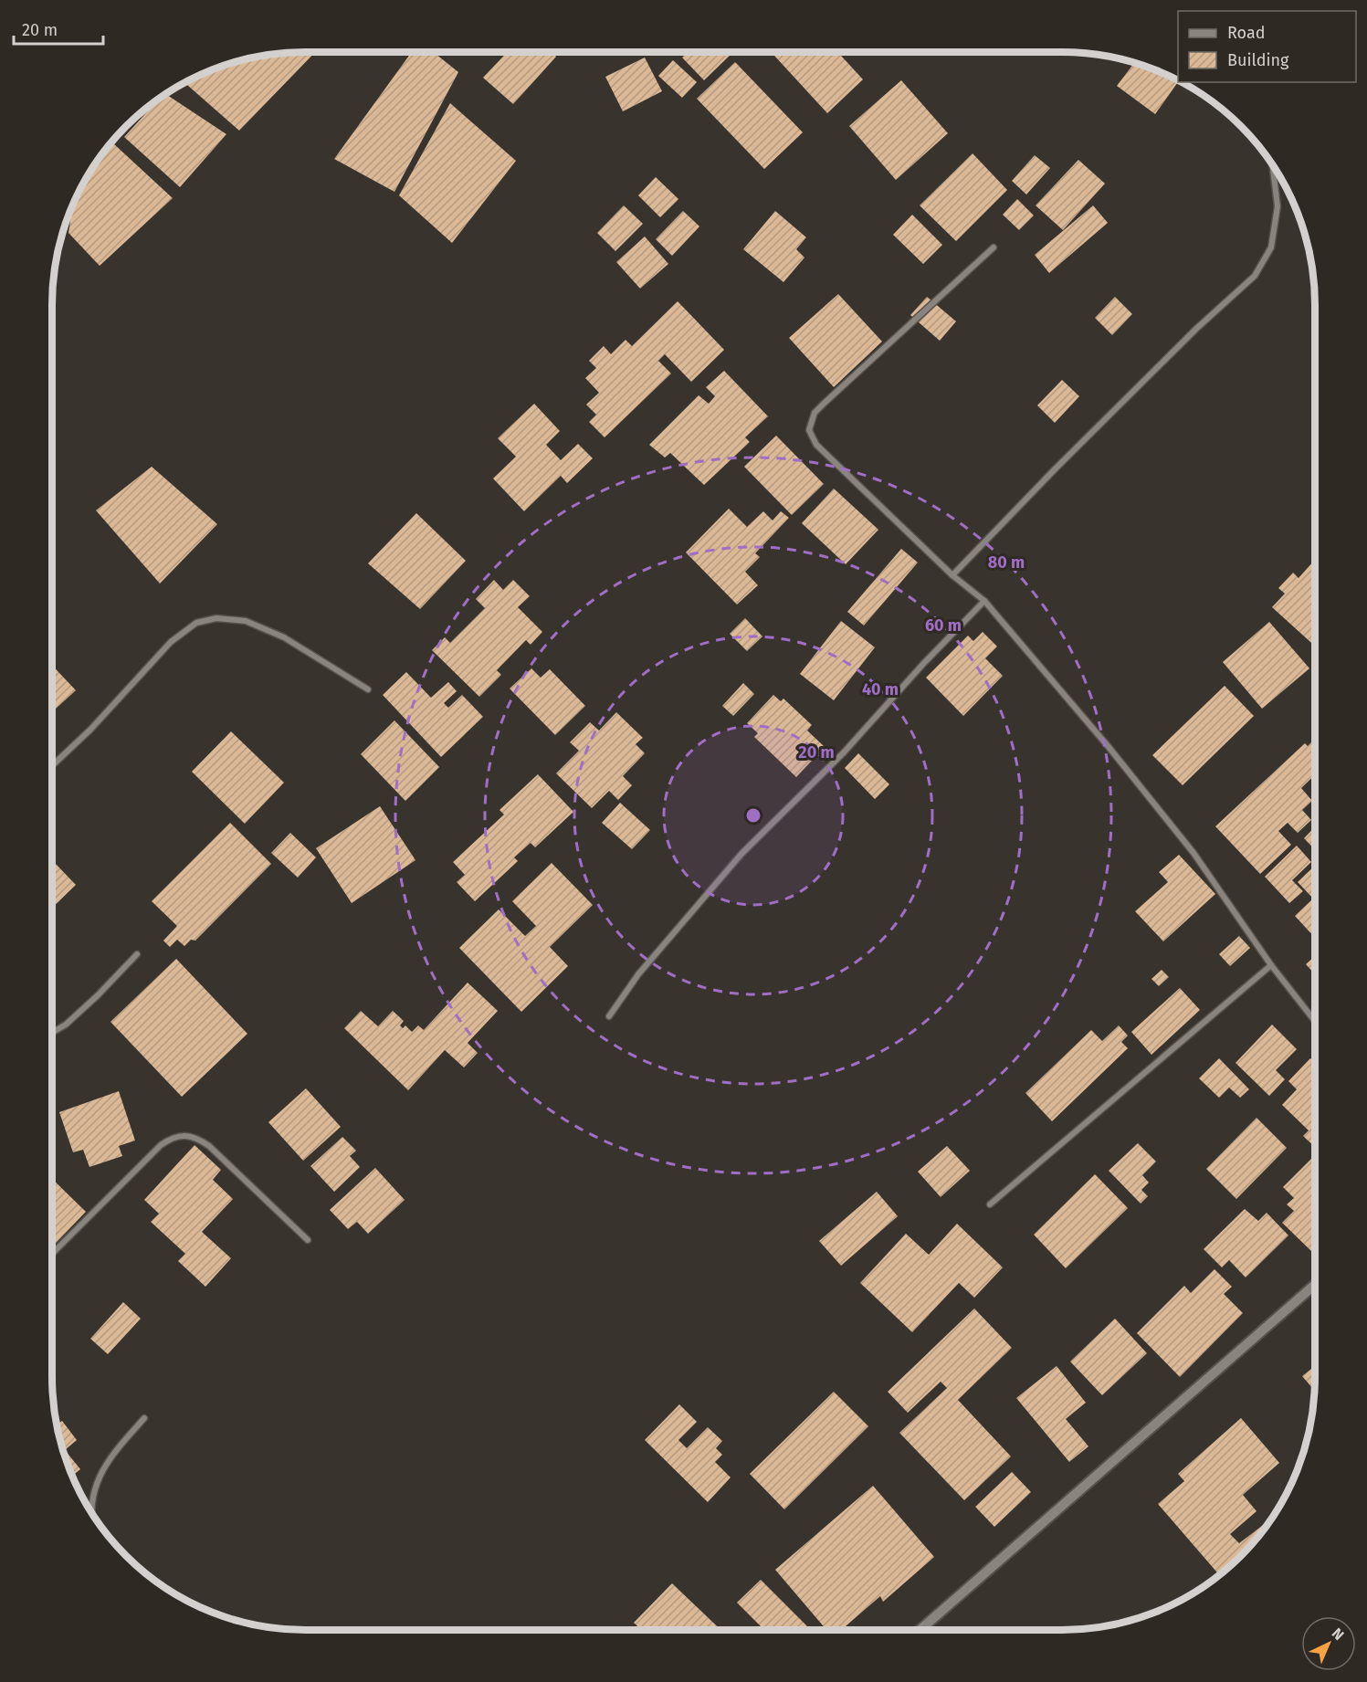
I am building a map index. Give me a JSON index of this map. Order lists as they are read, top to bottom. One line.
{"legend":["Road","Building"],"scale_bar":"20 m","north":"top right","rings":["80 m","60 m","40 m","20 m"]}
